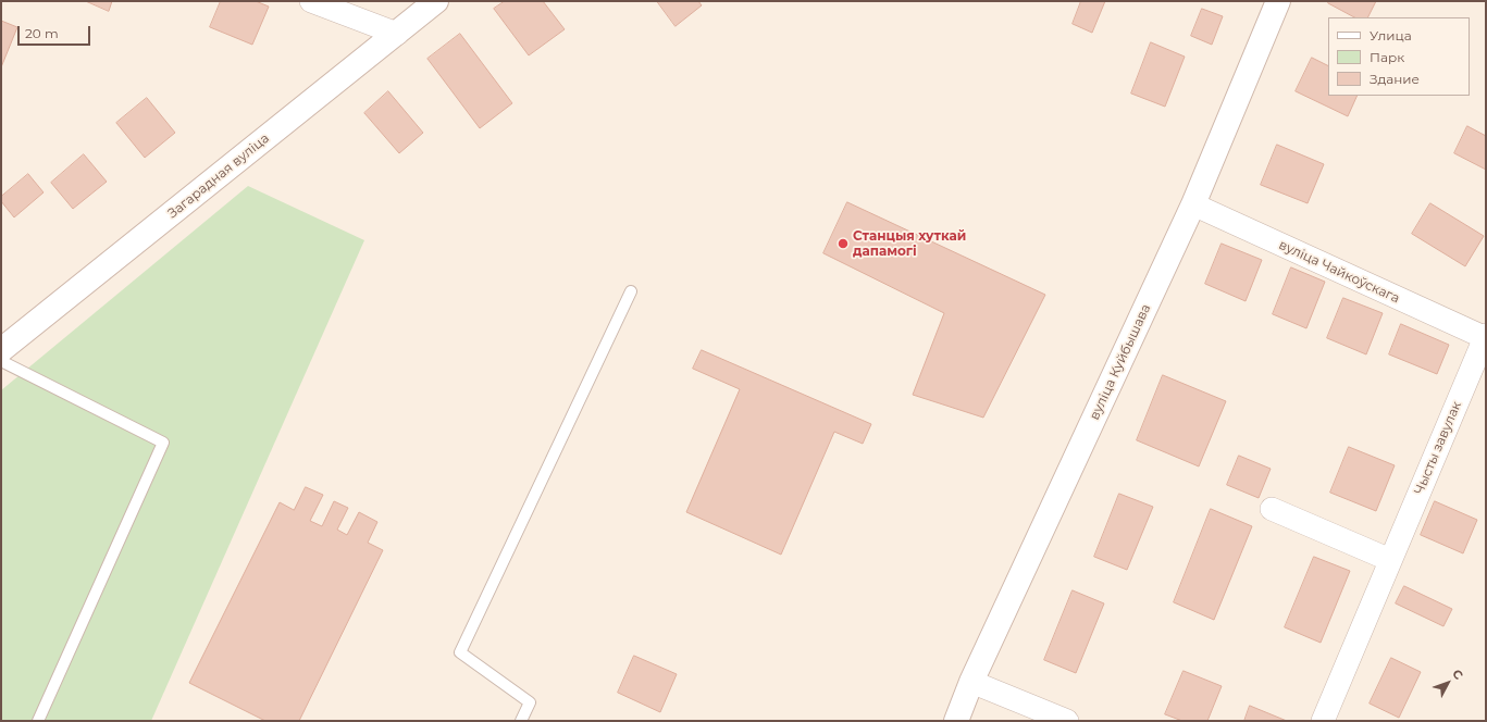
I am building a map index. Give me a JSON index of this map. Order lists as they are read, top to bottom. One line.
{"streets":{"street":["Загарадная вуліца","вуліца Чайкоўскага","вуліца Куйбышава","Чысты завулак"]},"crossings":[["вуліца Чайкоўскага","вуліца Куйбышава"],["вуліца Чайкоўскага","Чысты завулак"]],"places":["Станцыя хуткай дапамогі"],"legend":["Улица","Парк","Здание"],"scale_bar":"20 m","north":"top right"}
